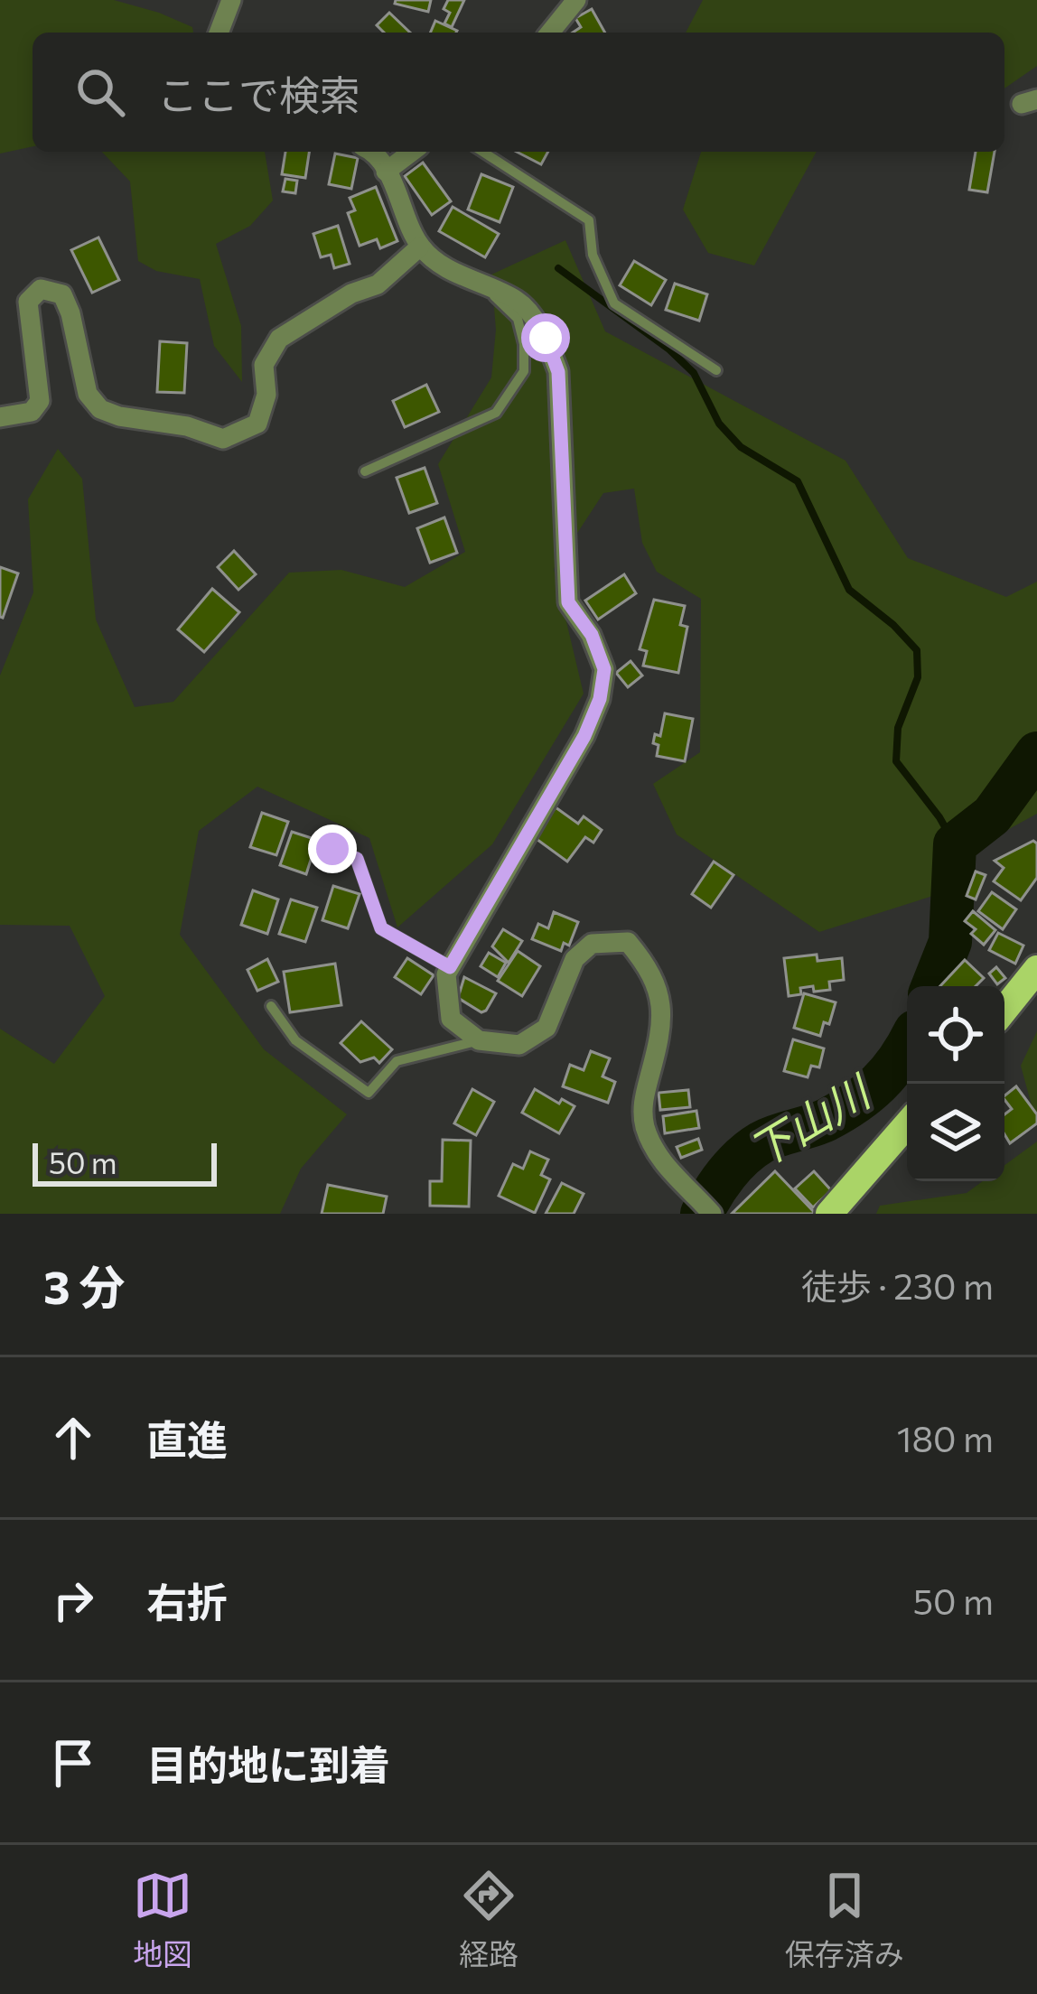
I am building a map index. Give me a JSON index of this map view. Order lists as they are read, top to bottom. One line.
{"water":["下山川"],"scale_bar":"50 m","page":{"search":"ここで検索","scale":"50 m","heading":["3 分","徒歩 · 230 m"],"list":[["直進","180 m"],["右折","50 m"],"目的地に到着"],"nav":["地図","経路","保存済み"]}}
